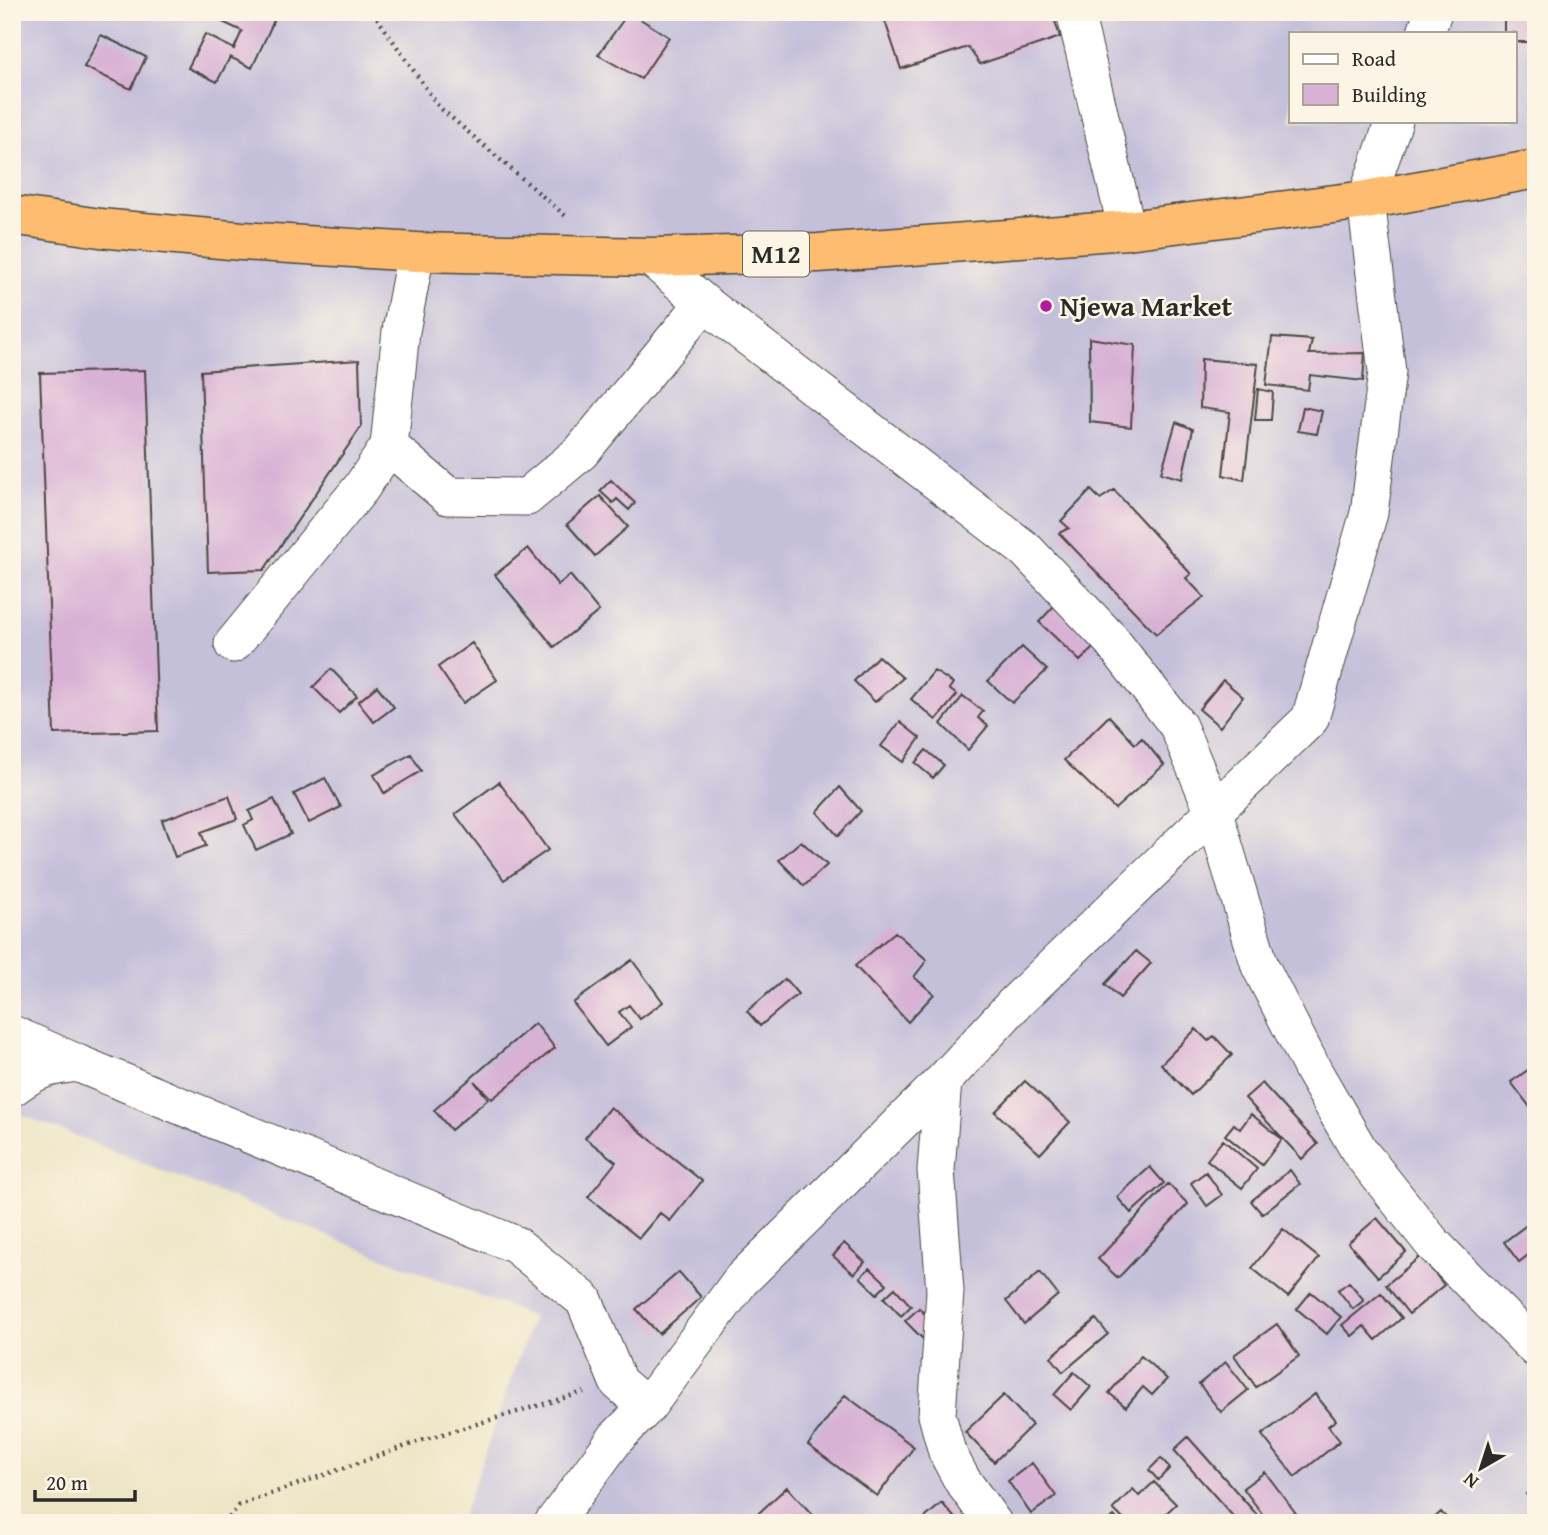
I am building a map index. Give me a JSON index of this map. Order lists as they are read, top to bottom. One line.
{"streets":{"highway":["M12"]},"places":["Njewa Market"],"legend":["Road","Building"],"scale_bar":"20 m","north":"bottom left"}
